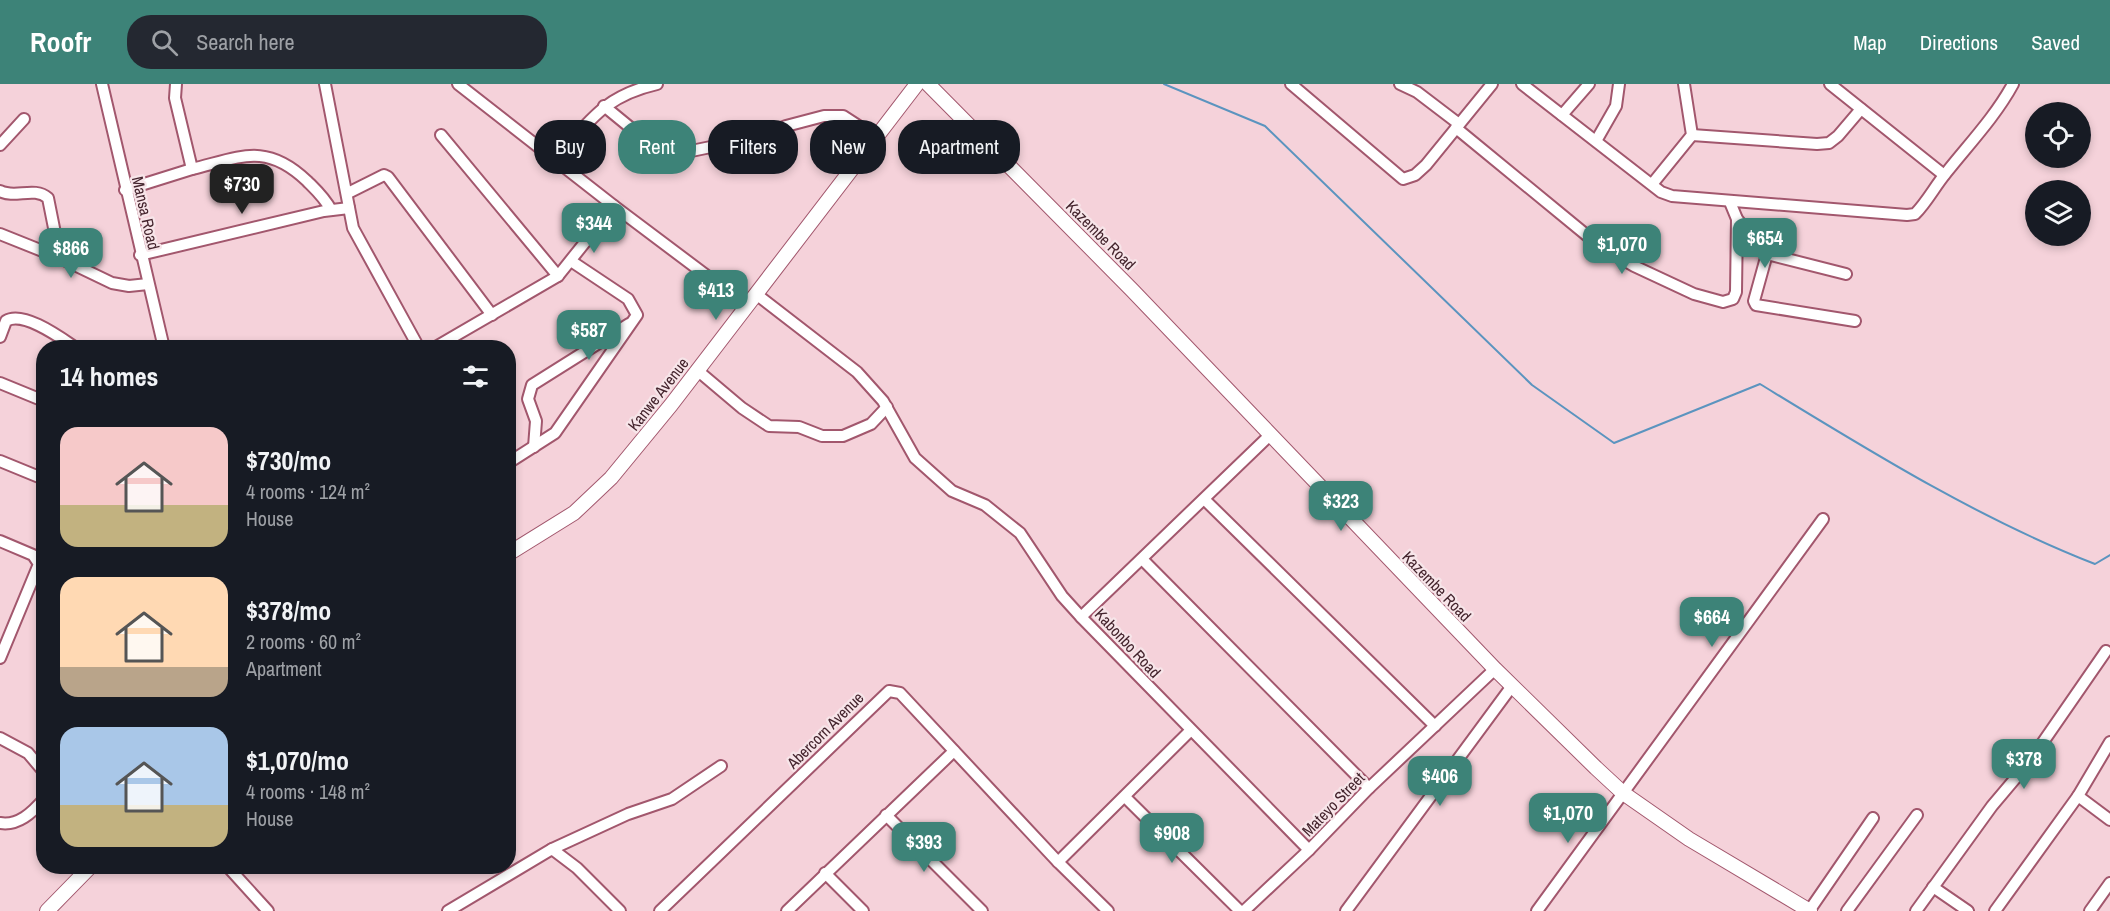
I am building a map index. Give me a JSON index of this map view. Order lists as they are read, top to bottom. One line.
{"streets":{"main road":["Kazembe Road","Kanwe Avenue"],"street":["Mansa Road","Kabonbo Road","Abercorn Avenue","Mateyo Street"]},"crossings":[["Kazembe Road","Kabonbo Road"],["Kazembe Road","Mateyo Street"],["Kabonbo Road","Mateyo Street"]],"page":{"header":"Roofr","search":"Search here","nav":["Map","Directions","Saved"],"chip":["Buy","Rent","Filters","New","Apartment"],"price":["$730","$344","$654","$1,070","$866","$413","$587","$323","$664","$378","$406","$1,070","$908","$393"],"heading":"14 homes","list":[{"name":"$730/mo","note":"4 rooms · 124 m² · House"},{"name":"$378/mo","note":"2 rooms · 60 m² · Apartment"},{"name":"$1,070/mo","note":"4 rooms · 148 m² · House"}]}}
